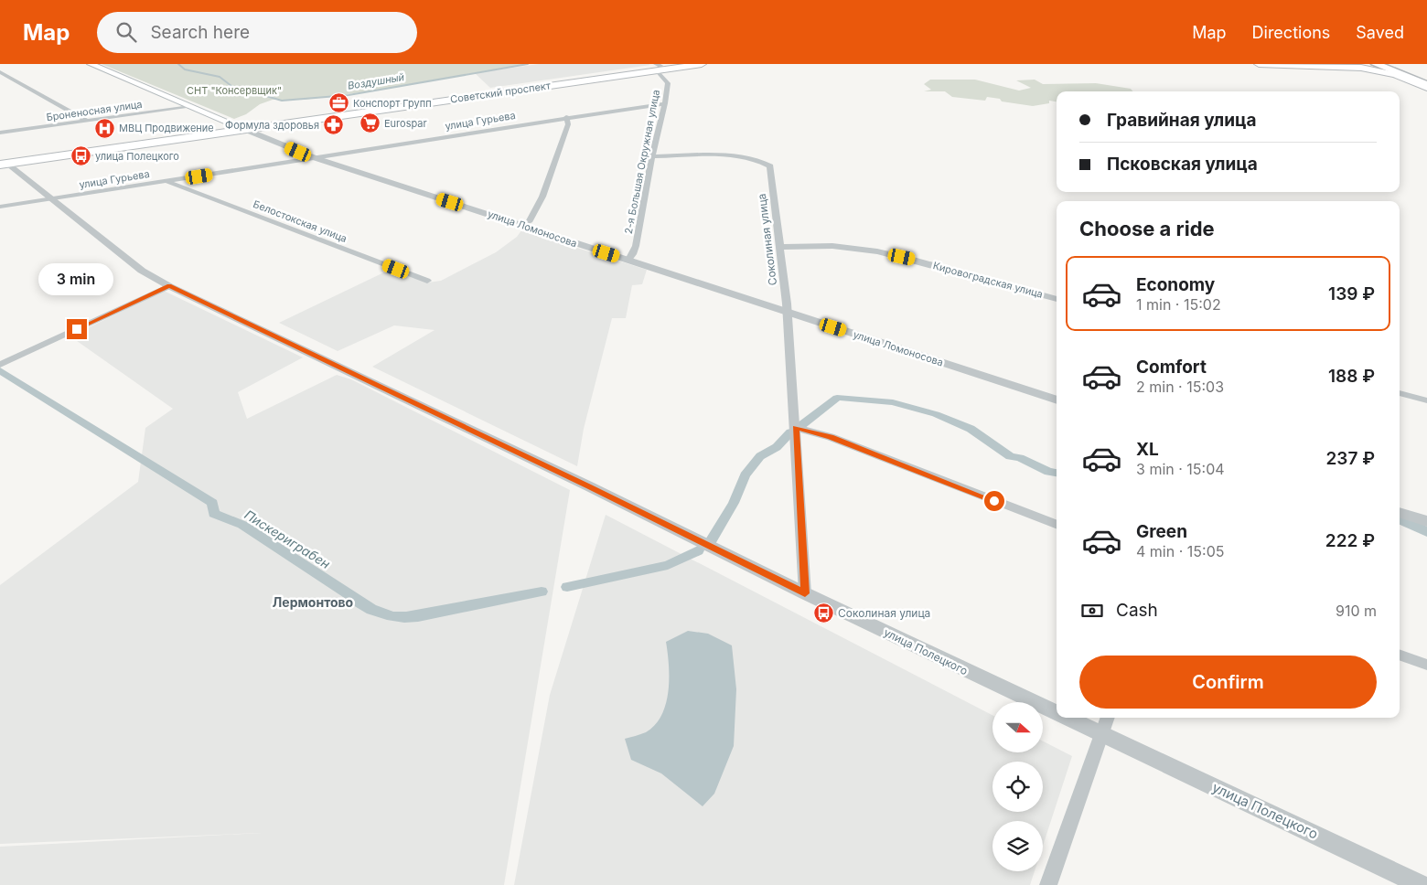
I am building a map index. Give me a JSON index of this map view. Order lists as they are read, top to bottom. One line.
{"streets":{"main road":["Советский проспект","улица Ломоносова"],"street":["Броненосная улица","улица Гурьева","2-я Большая Окружная улица","Белостокская улица","Соколиная улица","Кировоградская улица","улица Полецкого"]},"crossings":[["Советский проспект","2-я Большая Окружная улица"],["Советский проспект","улица Ломоносова"],["Советский проспект","улица Полецкого"],["Броненосная улица","улица Ломоносова"],["улица Гурьева","2-я Большая Окружная улица"],["улица Гурьева","Белостокская улица"],["улица Гурьева","улица Ломоносова"],["улица Гурьева","улица Полецкого"],["2-я Большая Окружная улица","улица Ломоносова"],["2-я Большая Окружная улица","Соколиная улица"],["улица Ломоносова","Соколиная улица"],["Соколиная улица","Кировоградская улица"],["Соколиная улица","улица Полецкого"]],"districts":["Лермонтово"],"water":["Воздушный","Пискериграбен"],"parks":["СНТ \"Консервщик\""],"places":{"office":["Конспорт Групп"],"supermarket":["Eurospar"],"pharmacy":["Формула здоровья"],"hospital":["МВЦ Продвижение"],"bus stop":["улица Полецкого","Соколиная улица"]},"north":"right","page":{"header":"Map","search":"Search here","nav":["Map","Directions","Saved"],"banner":["Гравийная улица","Псковская улица"],"heading":"Choose a ride","list":[{"name":"Economy","note":"1 min · 15:02","value":"139 ₽"},{"name":"Comfort","note":"2 min · 15:03","value":"188 ₽"},{"name":"XL","note":"3 min · 15:04","value":"237 ₽"},{"name":"Green","note":"4 min · 15:05","value":"222 ₽"}],"bubble":"3 min","pay":["Cash","910 m"],"buttons":"Confirm"}}
